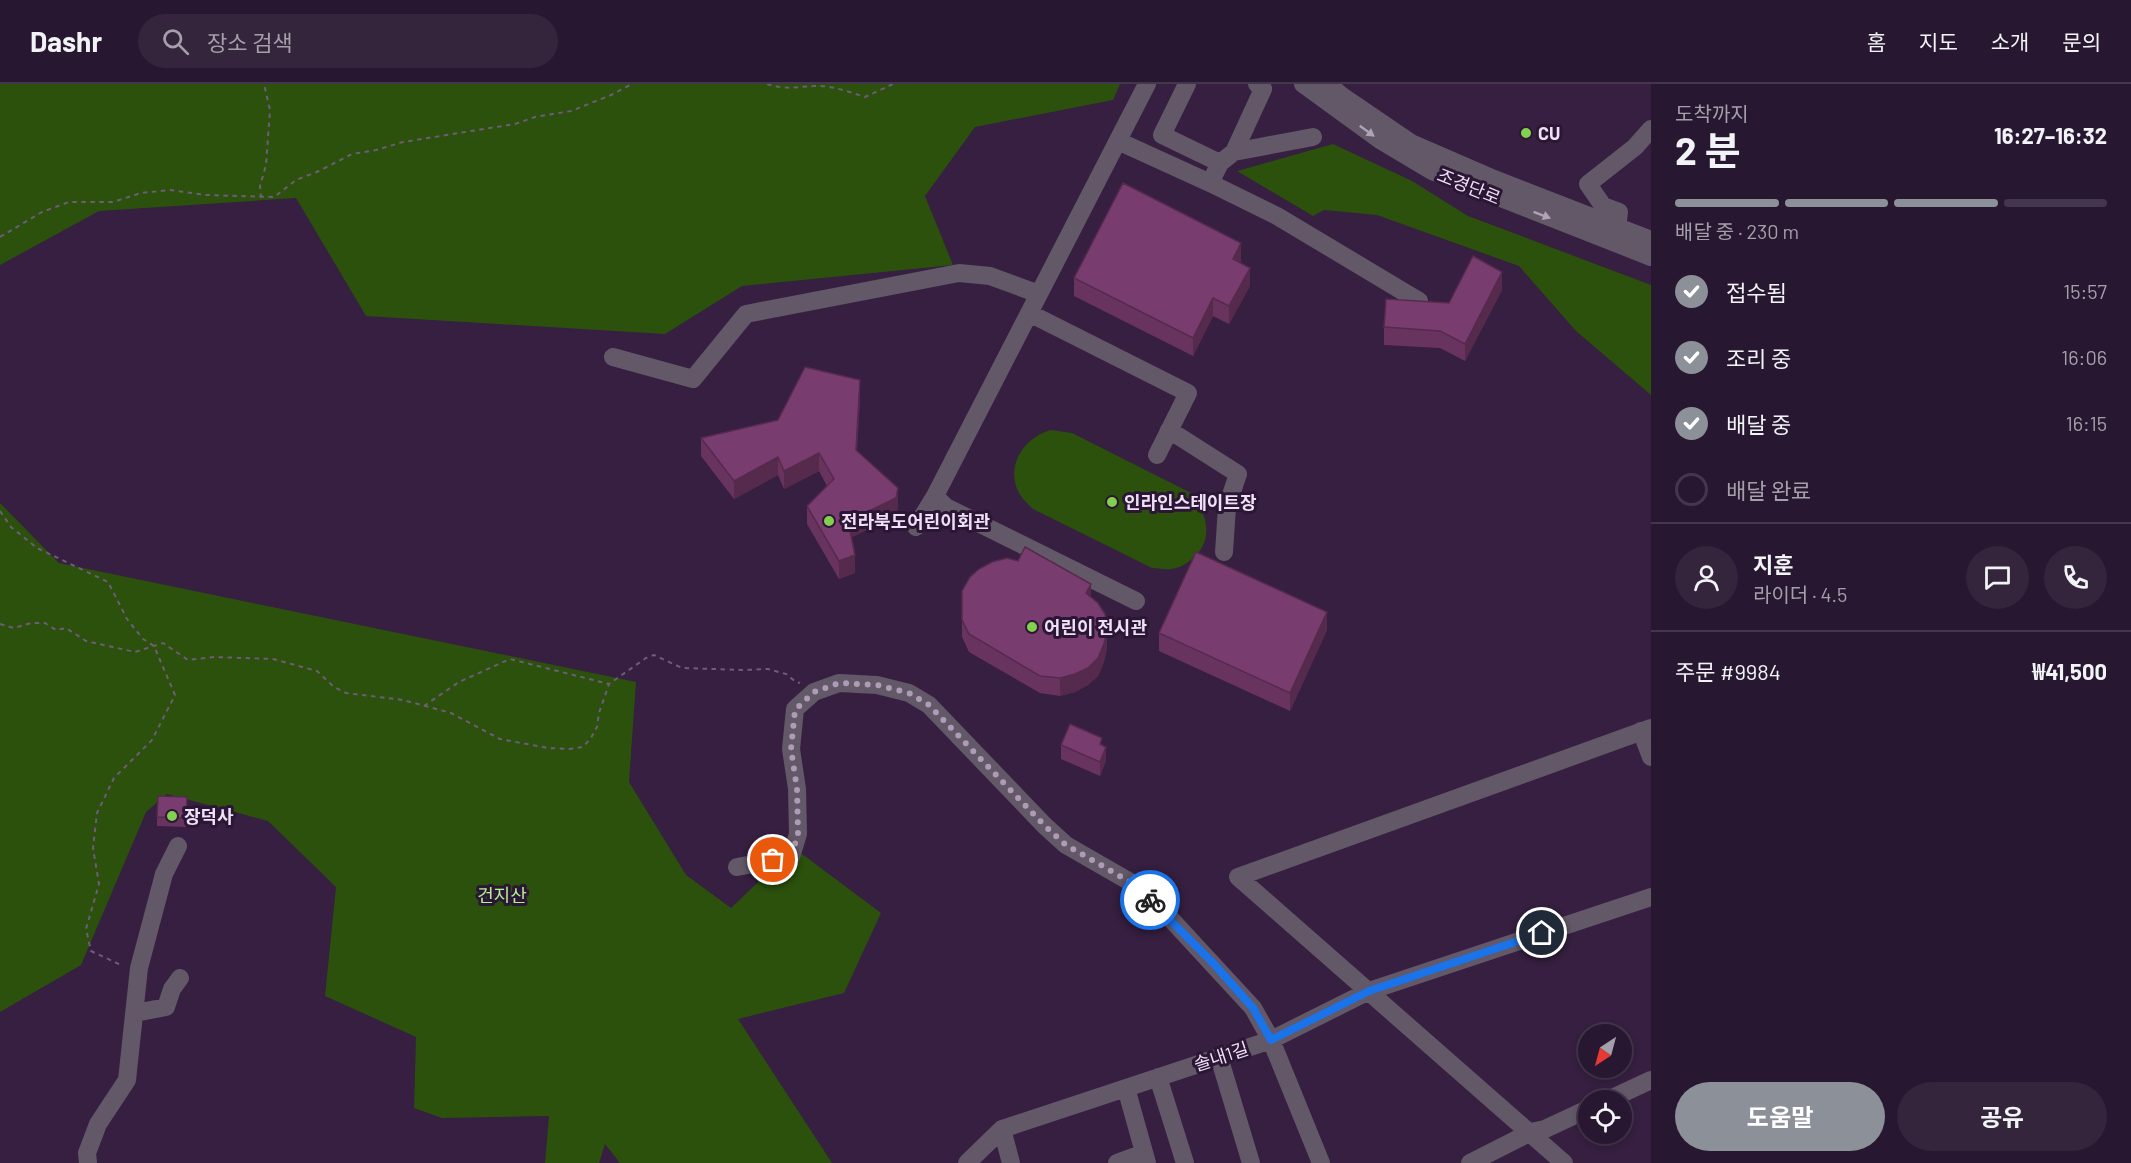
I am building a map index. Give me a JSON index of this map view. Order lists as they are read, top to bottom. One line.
{"streets":{"street":["조경단로","솔내1길"]},"parks":["건지산"],"places":["CU","인라인스테이트장","전라북도어린이회관","어린이 전시관","장덕사"],"north":"bottom left","page":{"header":"Dashr","search":"장소 검색","nav":["홈","지도","소개","문의"],"heading":["2 분","도착까지","16:27–16:32"],"panel":["지훈","라이더 · 4.5","주문 #9984","₩41,500"],"bar":"배달 중 · 230 m","list":[["접수됨","15:57"],["조리 중","16:06"],["배달 중","16:15"],"배달 완료"],"buttons":["도움말","공유"]}}
